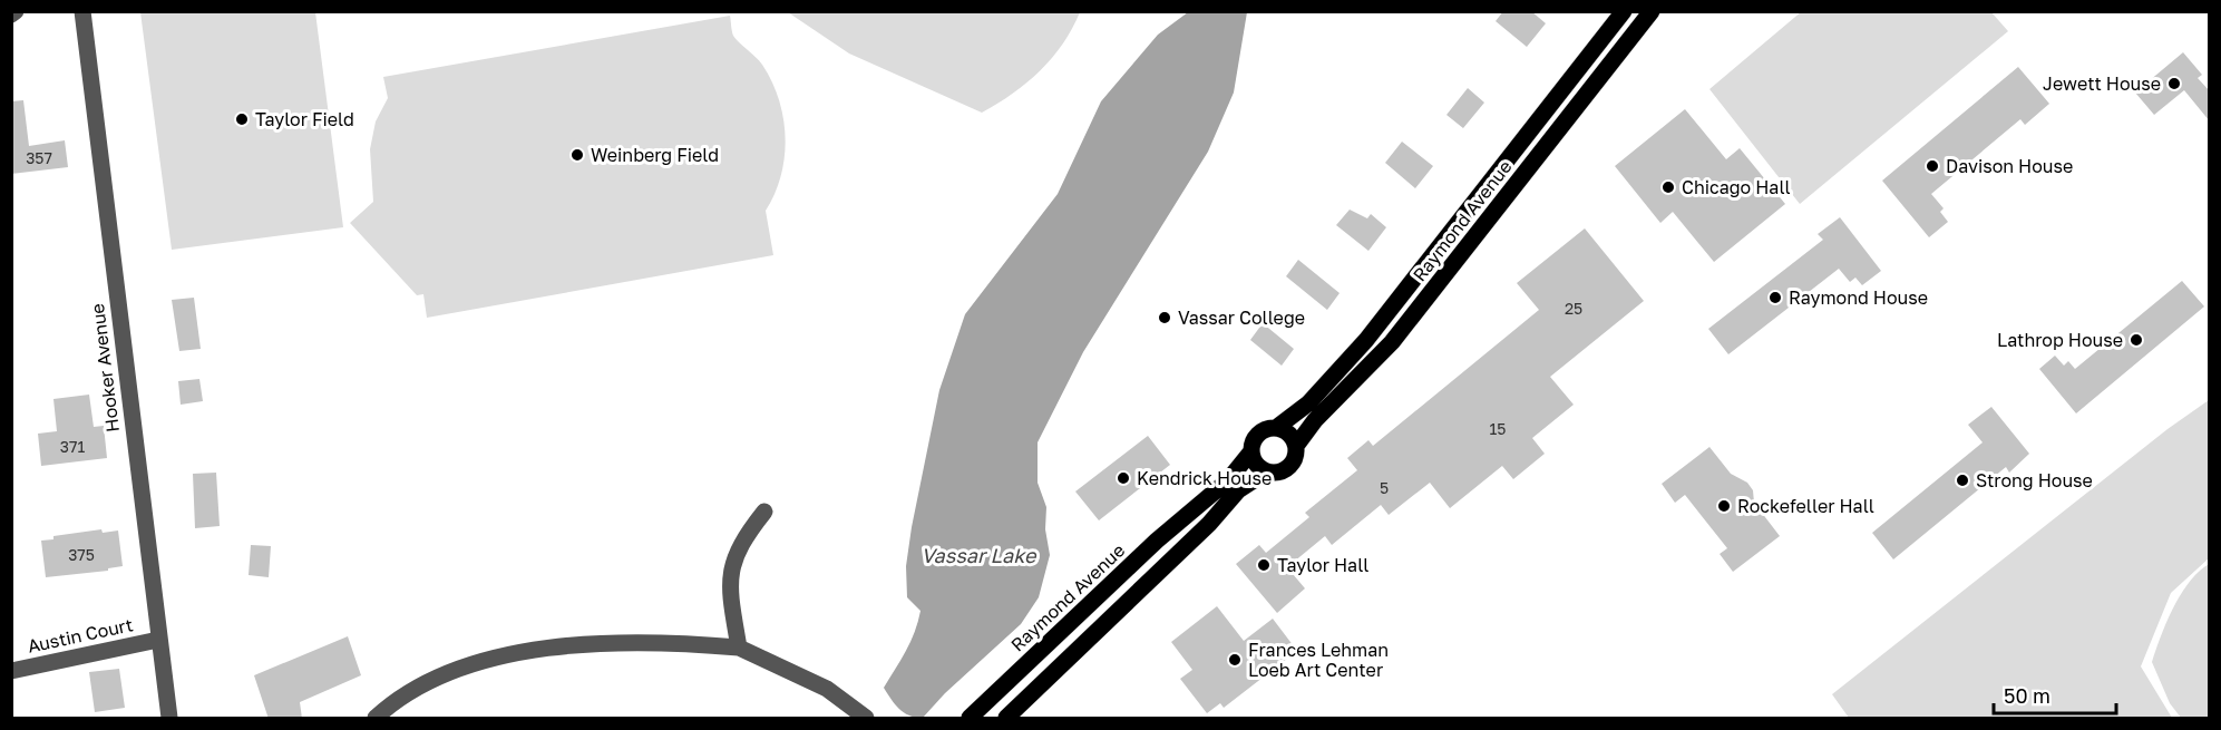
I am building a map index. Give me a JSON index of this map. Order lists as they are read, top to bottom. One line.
{"streets":{"main road":["Raymond Avenue"],"street":["Hooker Avenue","Austin Court"]},"crossings":[["Hooker Avenue","Austin Court"]],"water":["Vassar Lake"],"places":["Jewett House","Taylor Field","Weinberg Field","Davison House","Chicago Hall","Raymond House","Vassar College","Lathrop House","Kendrick House","Strong House","Rockefeller Hall","Taylor Hall","Frances Lehman Loeb Art Center"],"house_numbers":["357","25","15","371","5","375"],"scale_bar":"50 m"}
